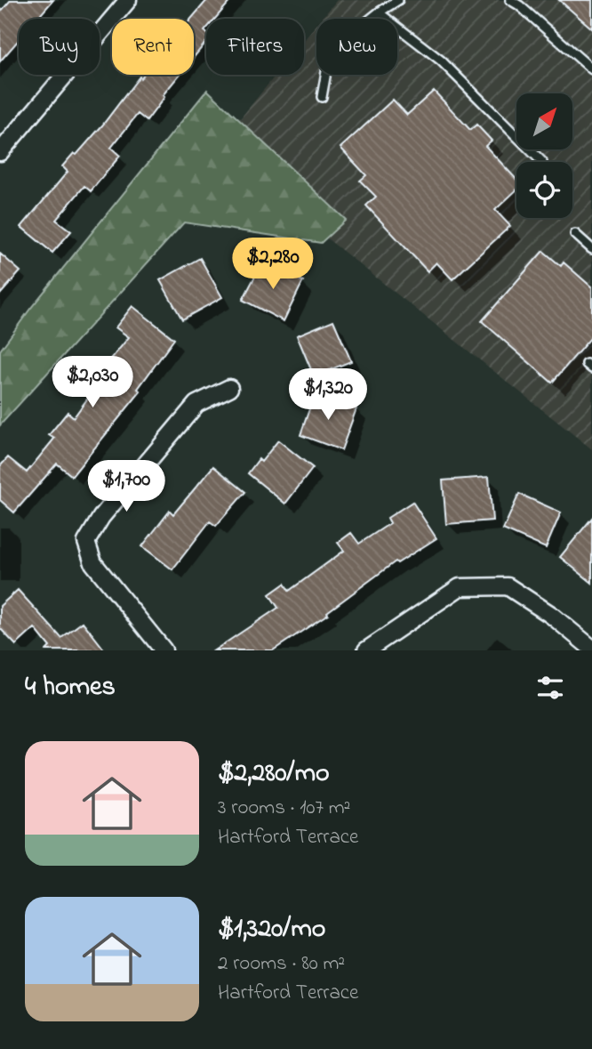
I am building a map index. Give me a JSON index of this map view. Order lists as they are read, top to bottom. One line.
{"north":"top right","page":{"chip":["Buy","Rent","Filters","New"],"price":["$2,280","$2,030","$1,320","$1,700"],"heading":"4 homes","list":[{"name":"$2,280/mo","note":"3 rooms · 107 m² · Hartford Terrace"},{"name":"$1,320/mo","note":"2 rooms · 80 m² · Hartford Terrace"}]}}
